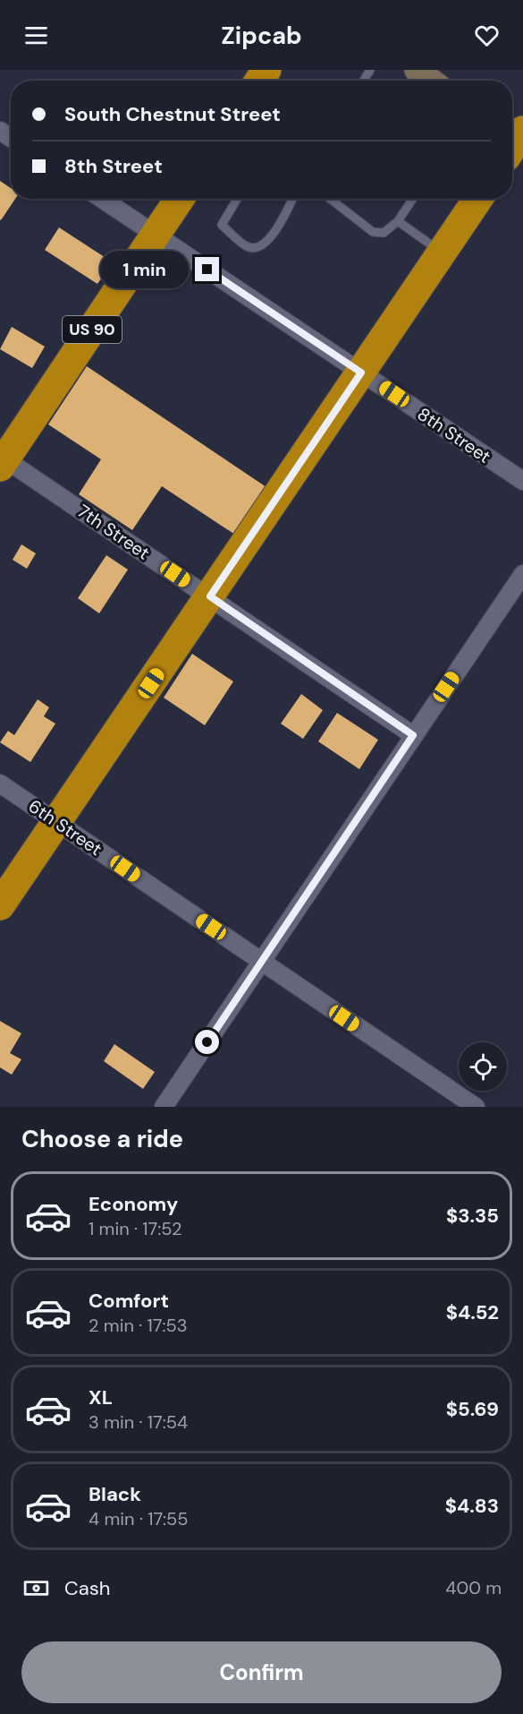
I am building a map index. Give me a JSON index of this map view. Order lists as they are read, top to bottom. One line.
{"streets":{"highway":["US 90"],"street":["8th Street","7th Street","6th Street"]},"crossings":[["US 90","8th Street"],["US 90","7th Street"]],"page":{"header":"Zipcab","banner":["South Chestnut Street","8th Street"],"bubble":"1 min","heading":"Choose a ride","list":[{"name":"Economy","note":"1 min · 17:52","value":"$3.35"},{"name":"Comfort","note":"2 min · 17:53","value":"$4.52"},{"name":"XL","note":"3 min · 17:54","value":"$5.69"},{"name":"Black","note":"4 min · 17:55","value":"$4.83"}],"pay":["Cash","400 m"],"buttons":"Confirm"}}
